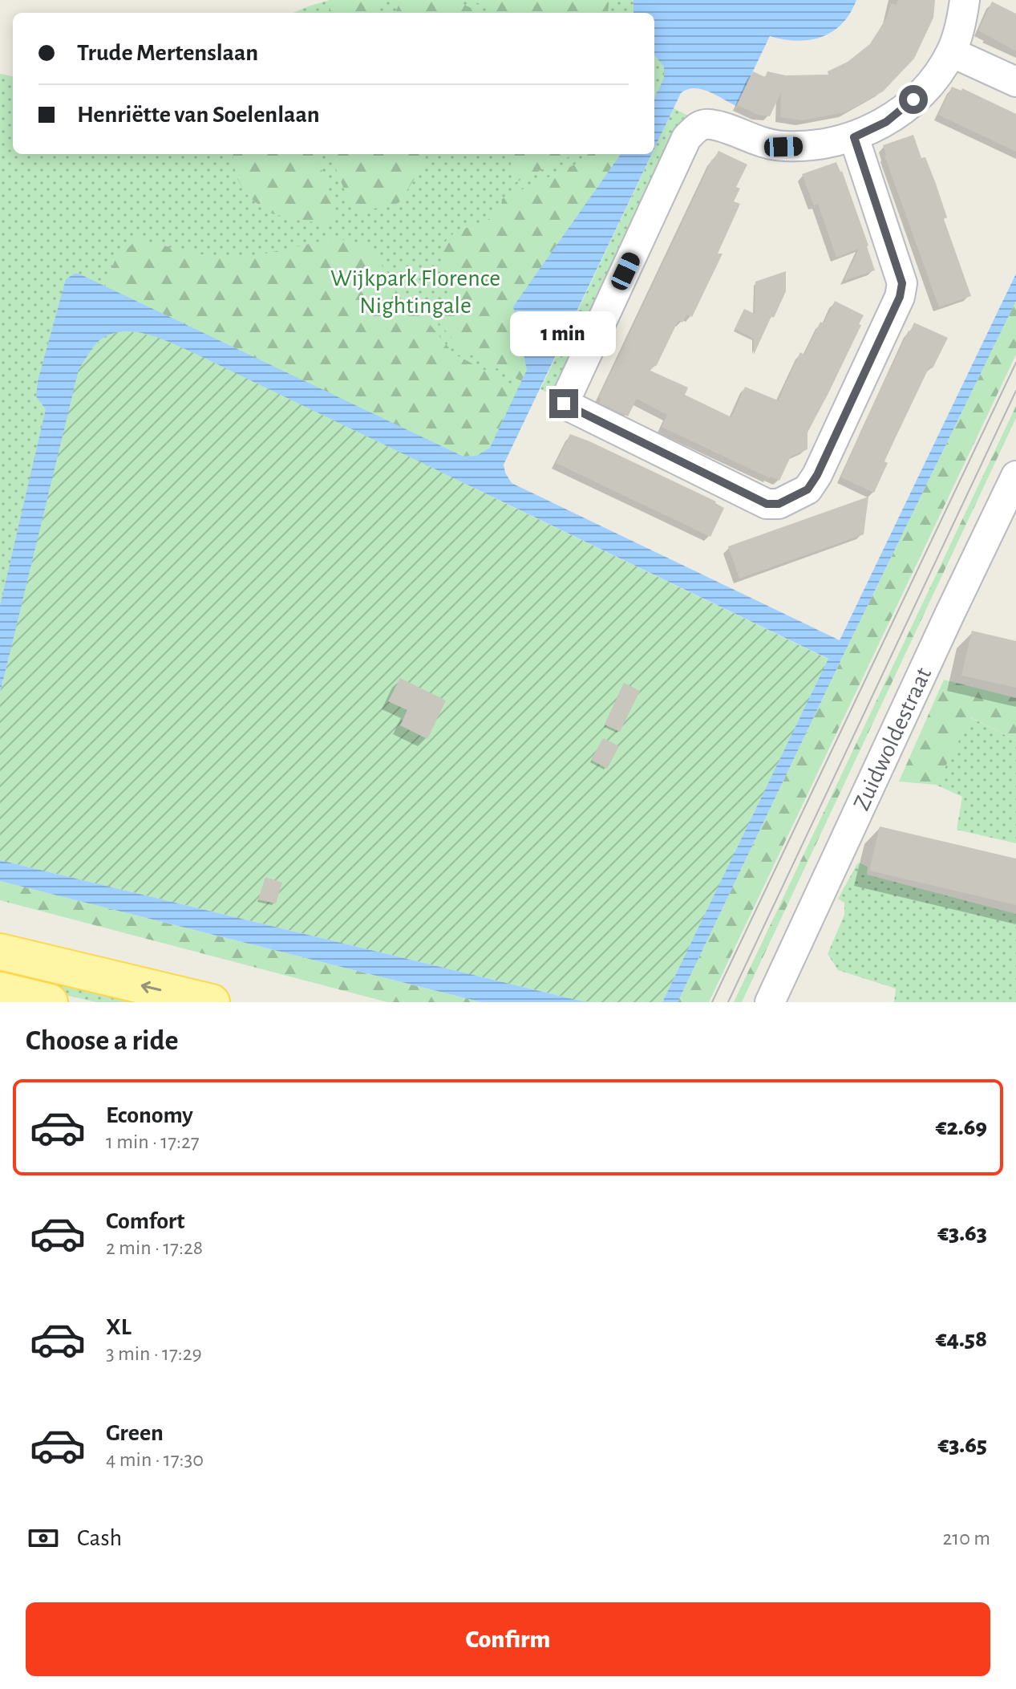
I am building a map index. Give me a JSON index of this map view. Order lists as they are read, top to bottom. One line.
{"streets":{"street":["Zuidwoldestraat"]},"parks":["Wijkpark Florence Nightingale"],"page":{"banner":["Trude Mertenslaan","Henriëtte van Soelenlaan"],"bubble":"1 min","heading":"Choose a ride","list":[{"name":"Economy","note":"1 min · 17:27","value":"€2.69"},{"name":"Comfort","note":"2 min · 17:28","value":"€3.63"},{"name":"XL","note":"3 min · 17:29","value":"€4.58"},{"name":"Green","note":"4 min · 17:30","value":"€3.65"}],"pay":["Cash","210 m"],"buttons":"Confirm"}}
